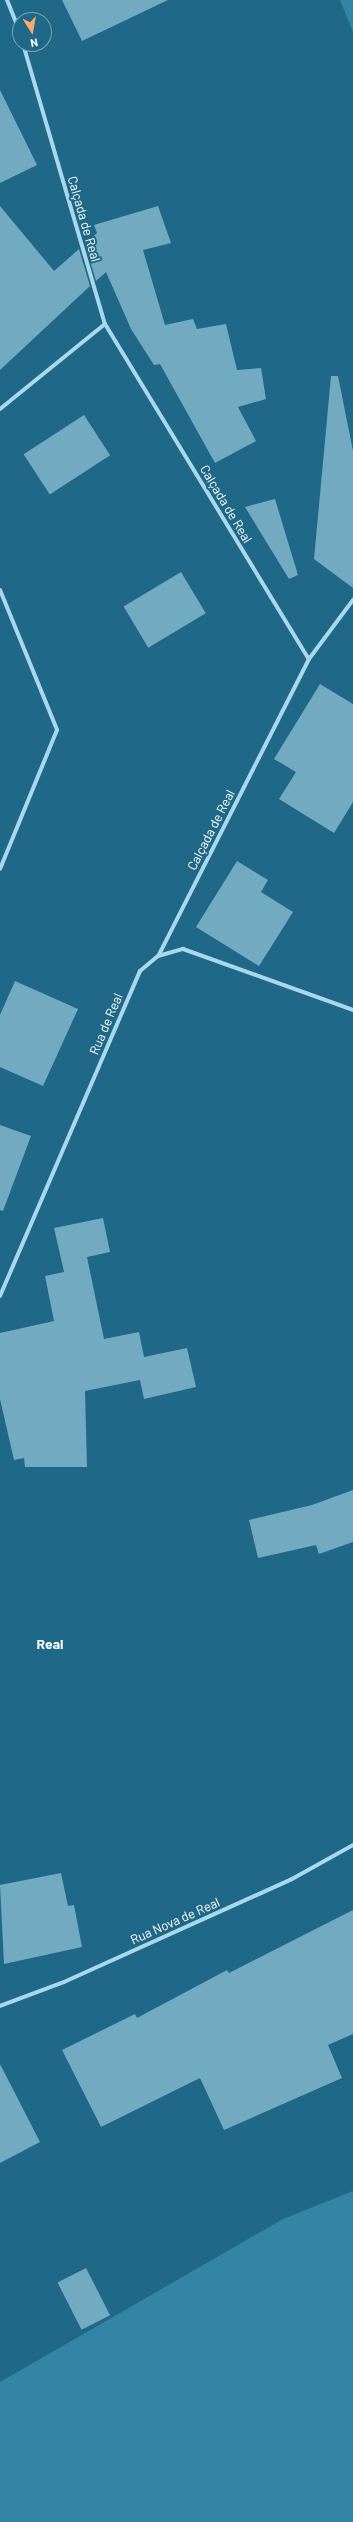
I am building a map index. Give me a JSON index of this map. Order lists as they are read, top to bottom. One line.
{"streets":{"street":["Calçada de Real","Rua de Real","Rua Nova de Real"]},"crossings":[["Calçada de Real","Rua de Real"]],"districts":["Real"],"north":"bottom"}
